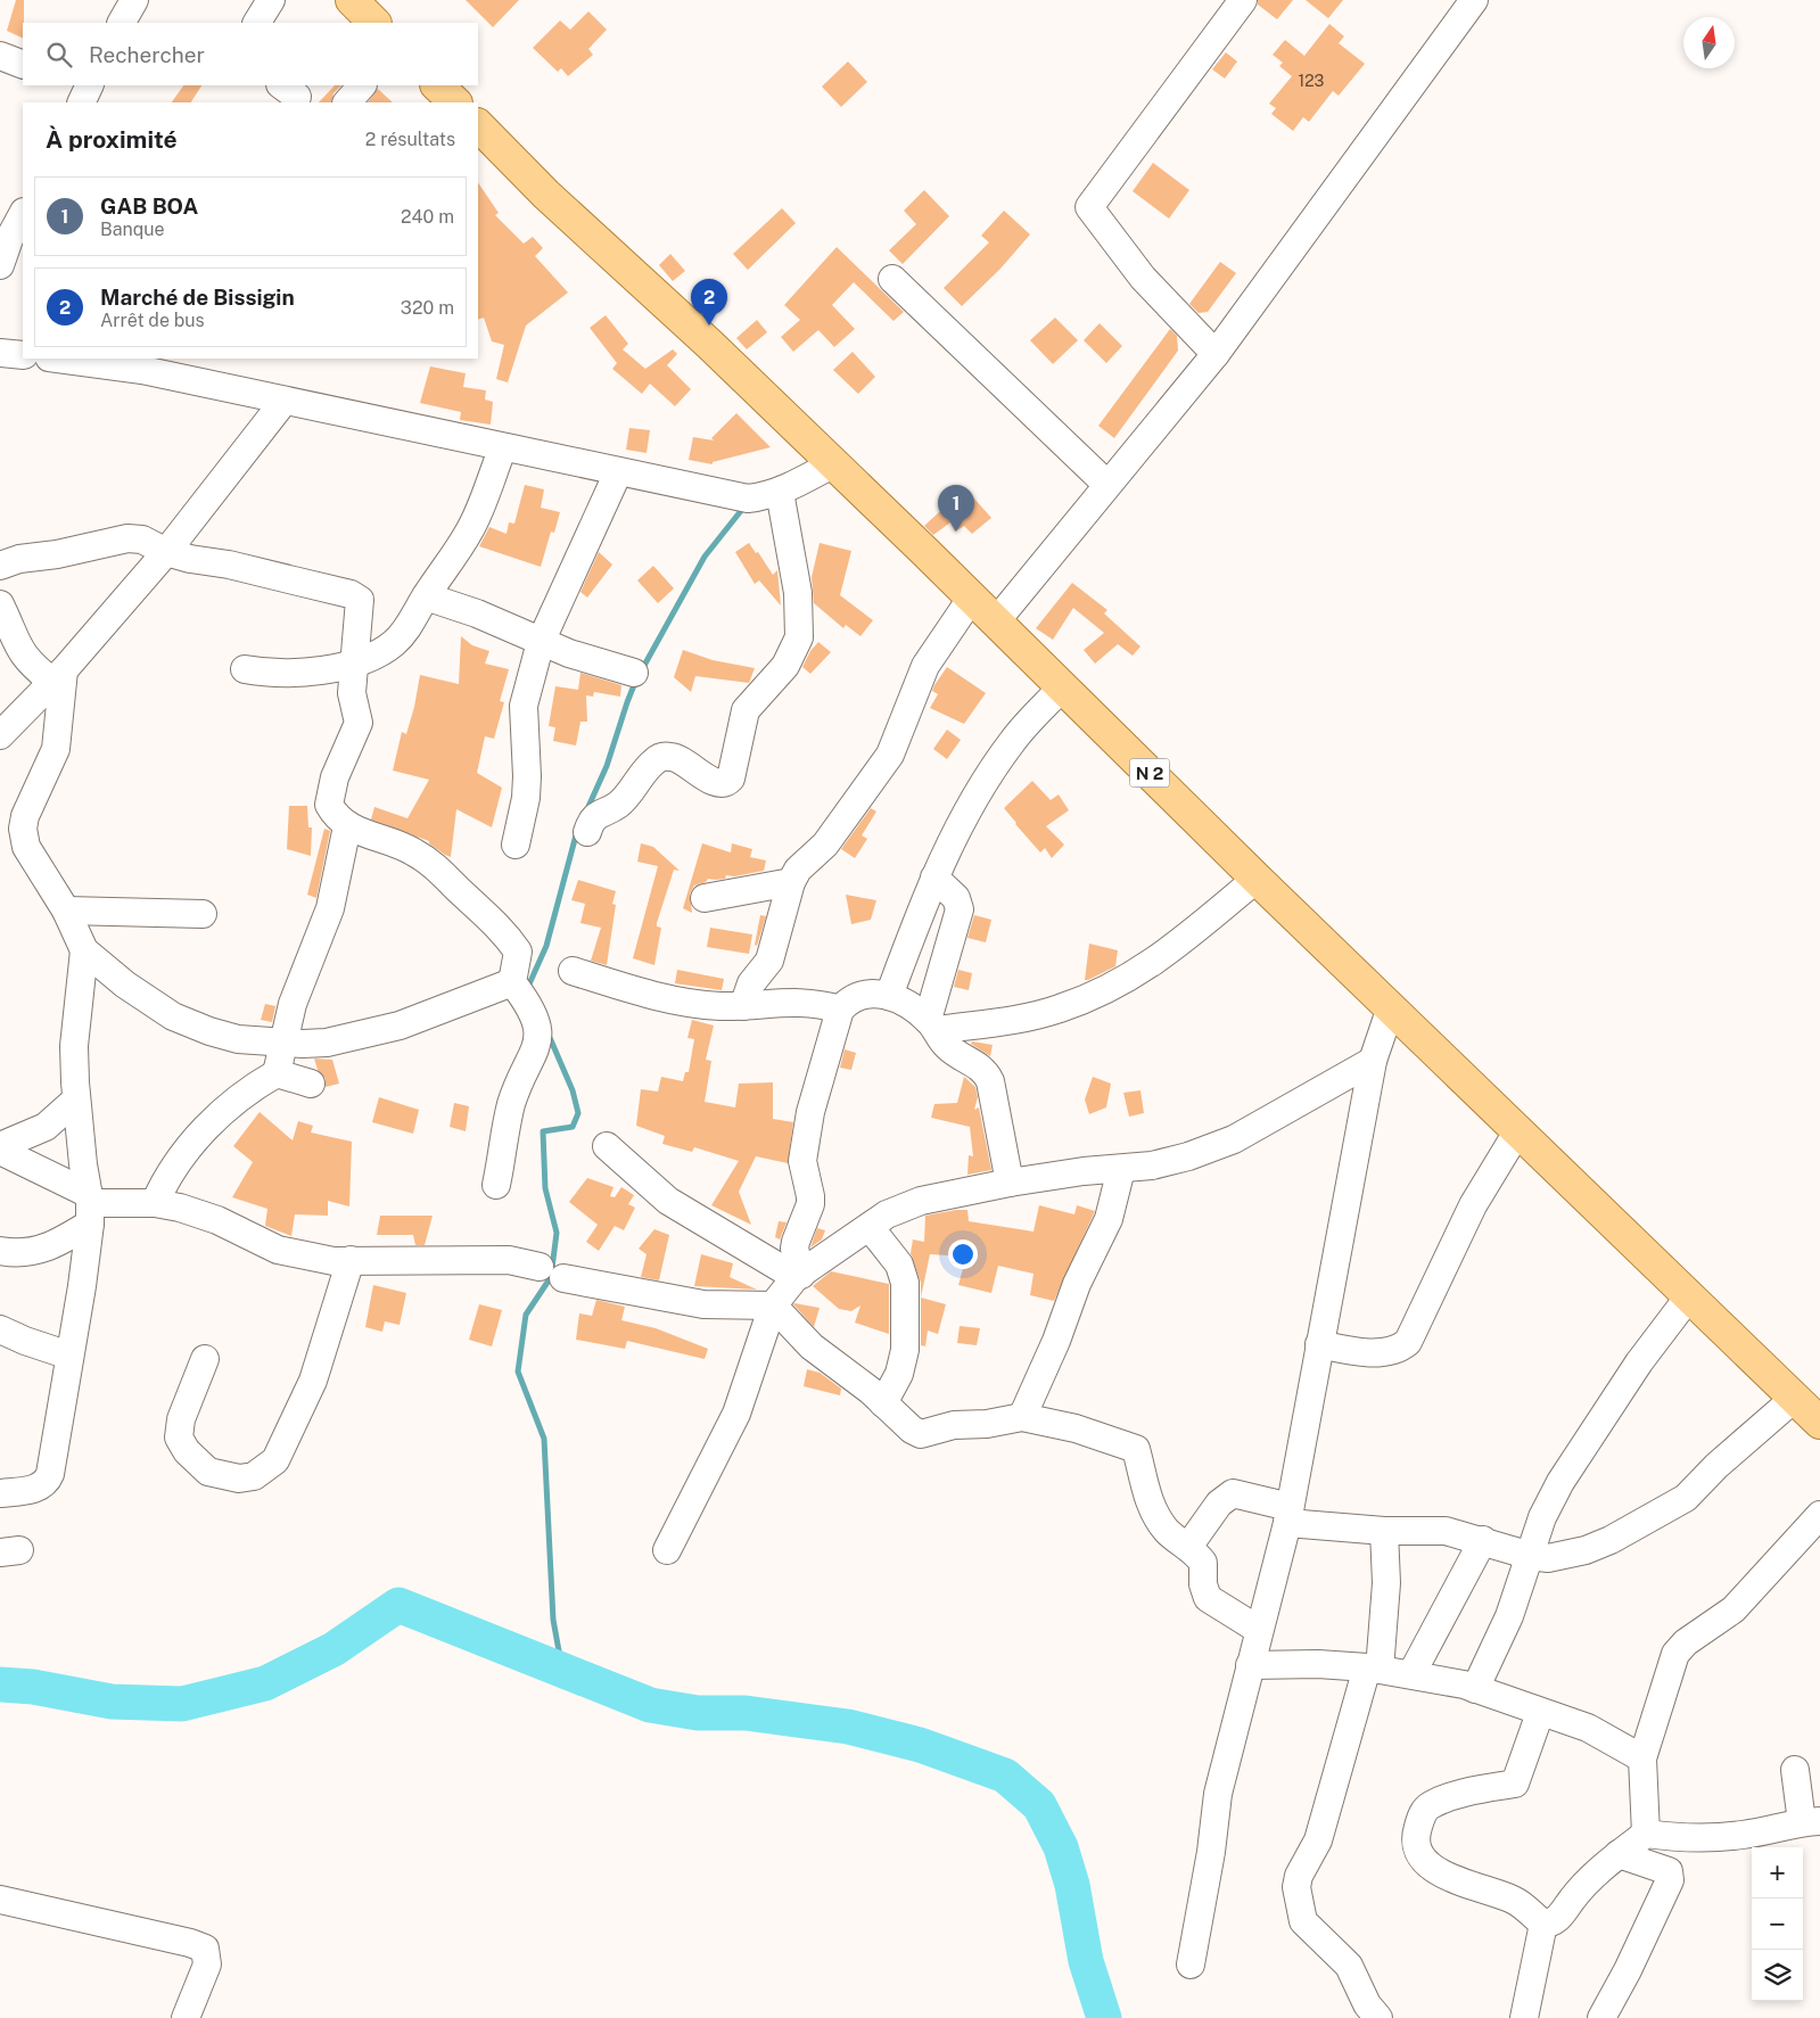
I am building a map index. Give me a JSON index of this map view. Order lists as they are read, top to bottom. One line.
{"streets":{"main road":["N 2"]},"house_numbers":["123"],"north":"top","page":{"search":"Rechercher","heading":["À proximité","2 résultats"],"list":[{"mark":"1","name":"GAB BOA","note":"Banque","value":"240 m"},{"mark":"2","name":"Marché de Bissigin","note":"Arrêt de bus","value":"320 m"}],"pins":["2","1"],"map_buttons":["+","−"]}}
